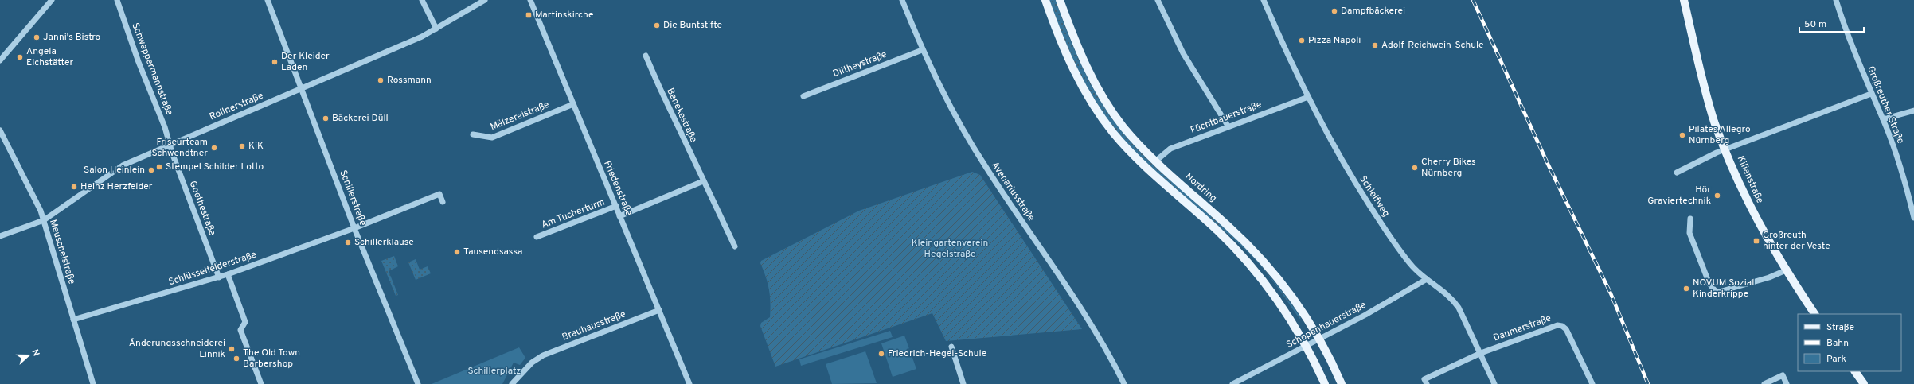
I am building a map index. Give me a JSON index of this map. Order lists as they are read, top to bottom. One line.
{"streets":{"main road":["Kilianstraße","Nordring"],"street":["Diltheystraße","Schweppermannstraße","Großreuther Straße","Rollnerstraße","Benekestraße","Mälzereistraße","Füchtbauerstraße","Friedenstraße","Avenariusstraße","Schleifweg","Schillerstraße","Goethestraße","Am Tucherturm","Meuschelstraße","Schlüsselfelderstraße","Schopenhauerstraße","Brauhausstraße","Daumerstraße"]},"crossings":[["Diltheystraße","Avenariusstraße"],["Schweppermannstraße","Rollnerstraße"],["Schweppermannstraße","Goethestraße"],["Rollnerstraße","Schillerstraße"],["Rollnerstraße","Goethestraße"],["Rollnerstraße","Meuschelstraße"],["Mälzereistraße","Friedenstraße"],["Füchtbauerstraße","Nordring"],["Füchtbauerstraße","Schleifweg"],["Nordring","Schopenhauerstraße"],["Friedenstraße","Am Tucherturm"],["Friedenstraße","Brauhausstraße"],["Schleifweg","Schopenhauerstraße"],["Schleifweg","Daumerstraße"],["Schillerstraße","Schlüsselfelderstraße"],["Goethestraße","Schlüsselfelderstraße"],["Meuschelstraße","Schlüsselfelderstraße"]],"parks":["Kleingartenverein Hegelstraße","Schillerplatz"],"places":{"other":["Dampfbäckerei","Die Buntstifte","Janni's Bistro","Pizza Napoli","Adolf-Reichwein-Schule","Angela Eichstätter","Der Kleider Laden","Rossmann","Bäckerei Düll","Pilates Allegro Nürnberg","KiK","Friseurteam Schwendtner","Stempel Schilder Lotto","Cherry Bikes Nürnberg","Salon Heinlein","Heinz Herzfelder","Hör Graviertechnik","Schillerklause","Tausendsassa","NOVUM Sozial Kinderkrippe","Änderungsschneiderei Linnik","Friedrich-Hegel-Schule","The Old Town Barbershop"],"transit":["Martinskirche","Großreuth hinter der Veste"]},"legend":["Straße","Bahn","Park"],"scale_bar":"50 m","north":"right"}
